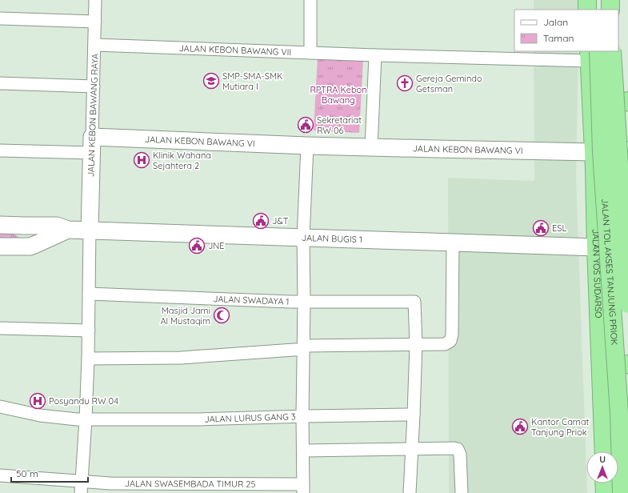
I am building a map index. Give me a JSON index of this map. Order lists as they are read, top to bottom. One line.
{"streets":{"highway":["JALAN TOL AKSES TANJUNG PRIOK","JALAN YOS SUDARSO"],"street":["JALAN KEBON BAWANG VII","JALAN KEBON BAWANG RAYA","JALAN KEBON BAWANG VI","JALAN BUGIS 1","JALAN SWADAYA 1","JALAN LURUS GANG 3","JALAN SWASEMBADA TIMUR 25"]},"crossings":[["JALAN KEBON BAWANG VII","JALAN KEBON BAWANG RAYA"],["JALAN KEBON BAWANG VII","JALAN TOL AKSES TANJUNG PRIOK"],["JALAN KEBON BAWANG VII","JALAN YOS SUDARSO"],["JALAN KEBON BAWANG RAYA","JALAN KEBON BAWANG VI"],["JALAN KEBON BAWANG RAYA","JALAN BUGIS 1"],["JALAN KEBON BAWANG VI","JALAN YOS SUDARSO"],["JALAN BUGIS 1","JALAN YOS SUDARSO"],["JALAN TOL AKSES TANJUNG PRIOK","JALAN YOS SUDARSO"]],"parks":["RPTRA Kebon Bawang"],"places":{"school or university":["SMP-SMA-SMK Mutiara I"],"church":["Gereja Gemindo Getsman"],"public building":["Sekretariat RW 06","J&T","ESL","JNE","Kantor Camat Tanjung Priok"],"hospital":["Klinik Wahana Sejahtera 2","Posyandu RW 04"],"mosque":["Masjid Jami Al Mustaqim"]},"legend":["Jalan","Taman"],"scale_bar":"50 m","north":"top"}
